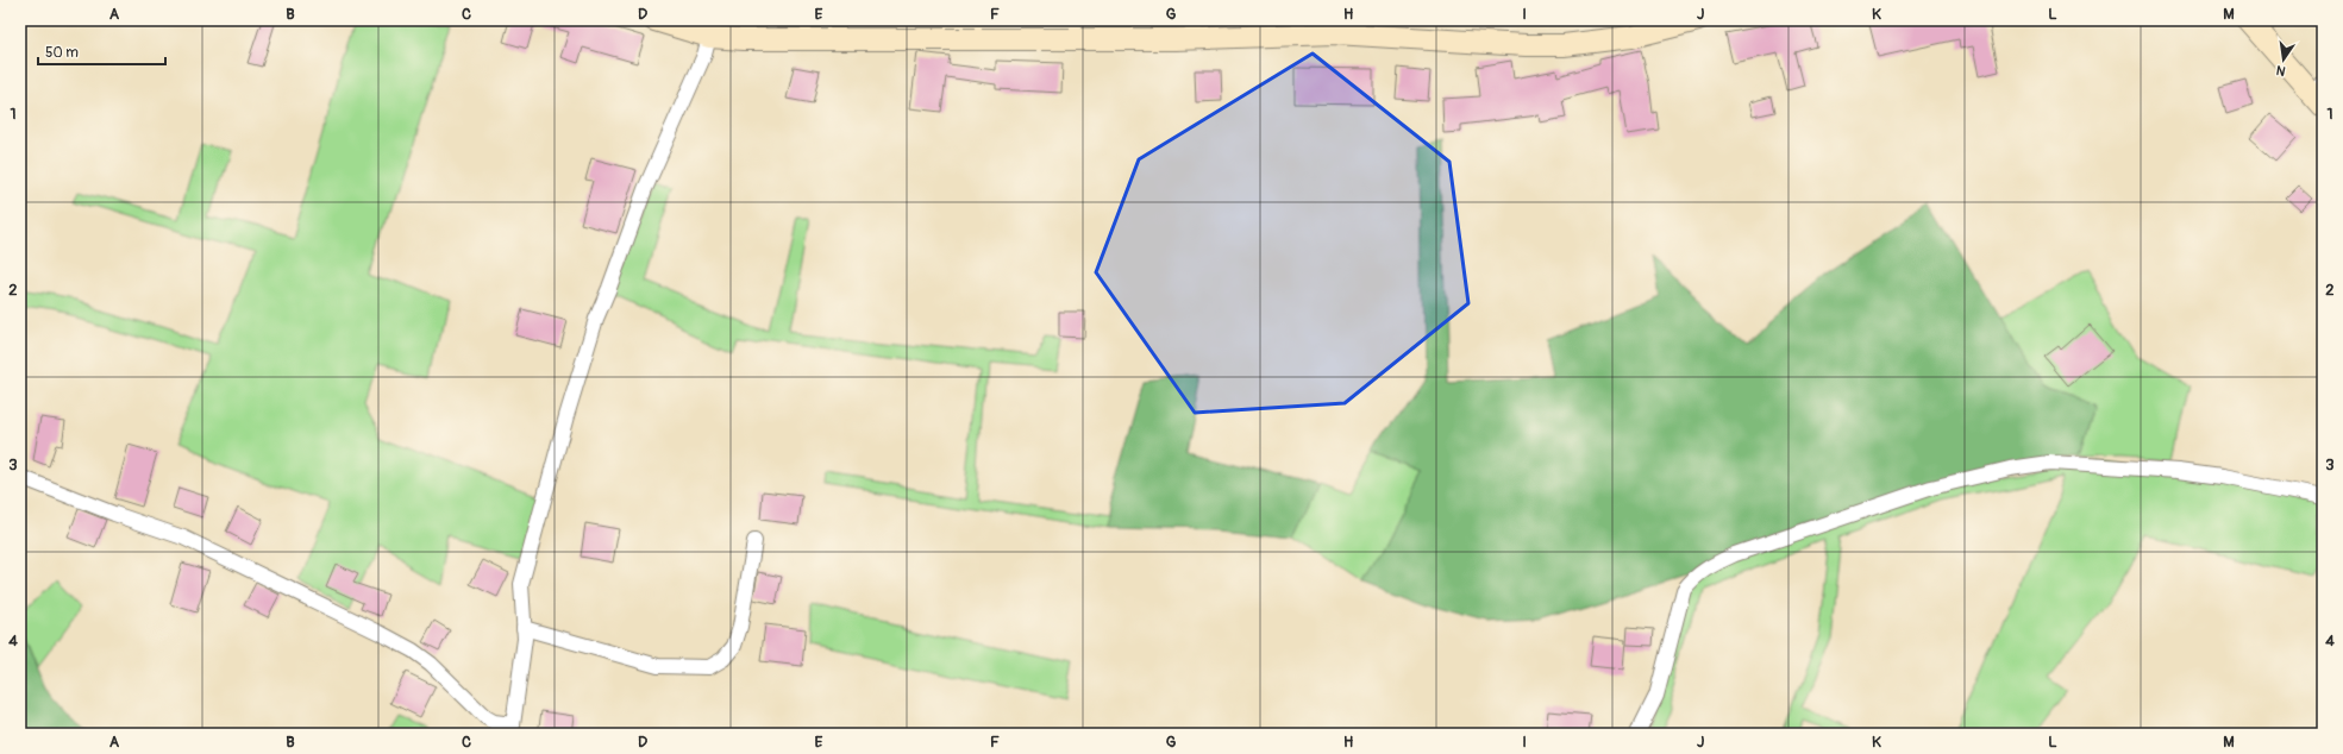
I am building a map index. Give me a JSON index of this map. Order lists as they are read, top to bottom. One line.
{"scale_bar":"50 m","north":"bottom","grid":{"columns":["A","B","C","D","E","F","G","H","I","J","K","L","M"],"rows":["1","2","3","4"]}}
